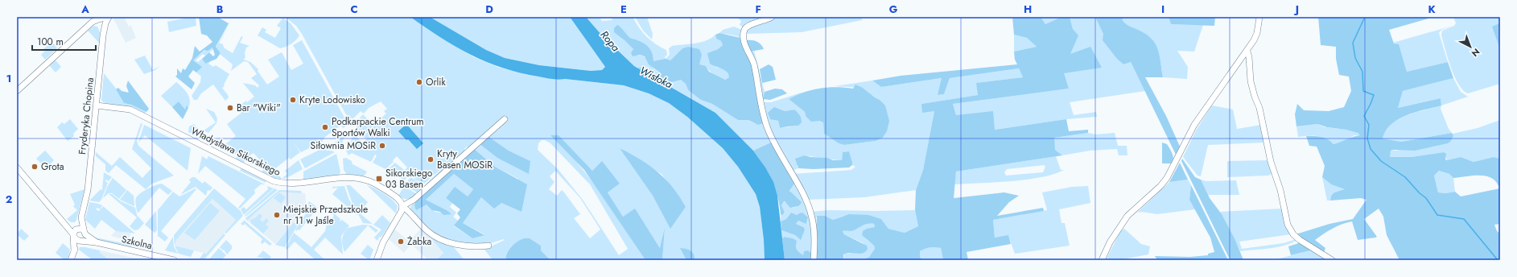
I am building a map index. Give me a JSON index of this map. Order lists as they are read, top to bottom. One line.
{"streets":{"street":["Fryderyka Chopina","Władysława Sikorskiego","Szkolna"]},"crossings":[["Fryderyka Chopina","Władysława Sikorskiego"],["Fryderyka Chopina","Szkolna"]],"water":["Ropa","Wisłoka"],"places":{"other":["Orlik","Kryte Lodowisko","Bar \"Wiki\"","Podkarpackie Centrum Sportów Walki","Siłownia MOSiR","Kryty Basen MOSiR","Grota","Miejskie Przedszkole nr 11 w Jaśle","Żabka"],"transit":["Sikorskiego 03 Basen"]},"scale_bar":"100 m","north":"bottom right","grid":{"columns":["A","B","C","D","E","F","G","H","I","J","K"],"rows":["1","2"]}}
